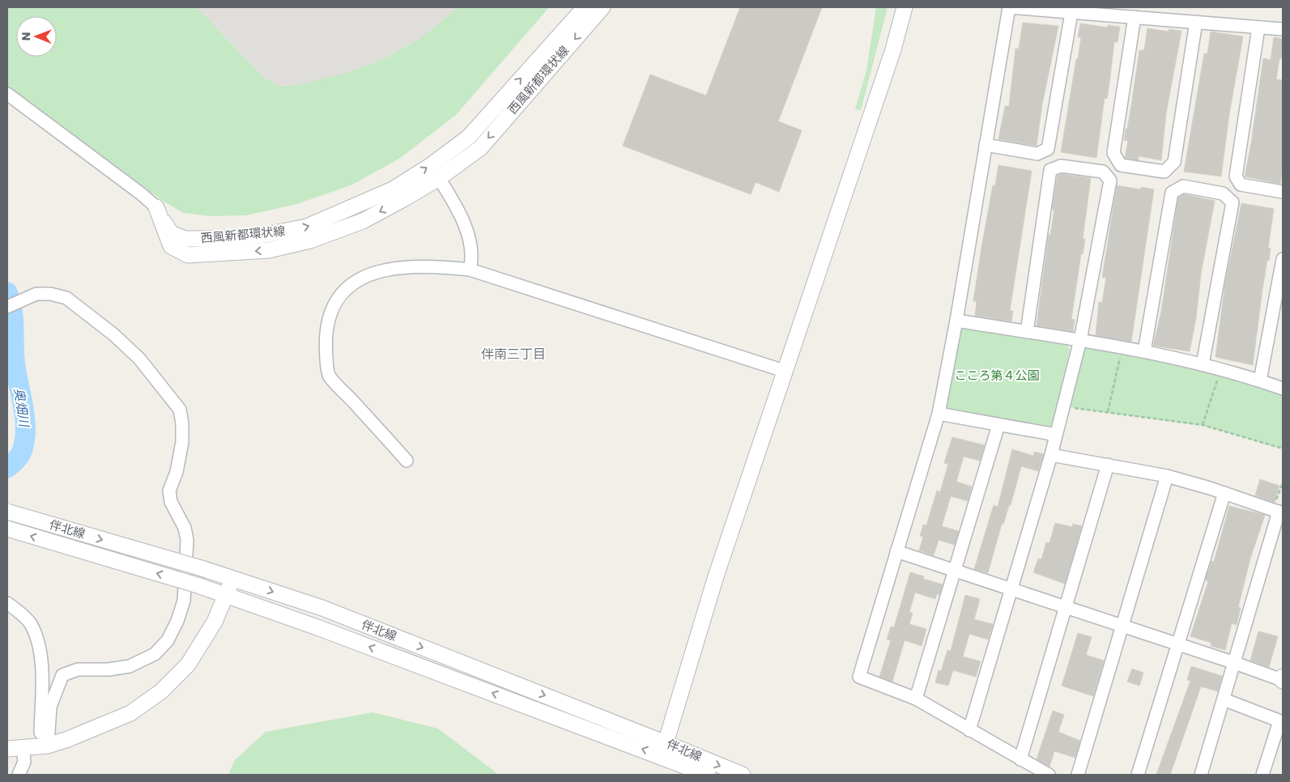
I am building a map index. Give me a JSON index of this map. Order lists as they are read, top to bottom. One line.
{"streets":{"street":["西風新都環状線","伴北線"]},"districts":["伴南三丁目"],"water":["奥畑川"],"parks":["こころ第４公園"],"north":"left"}
